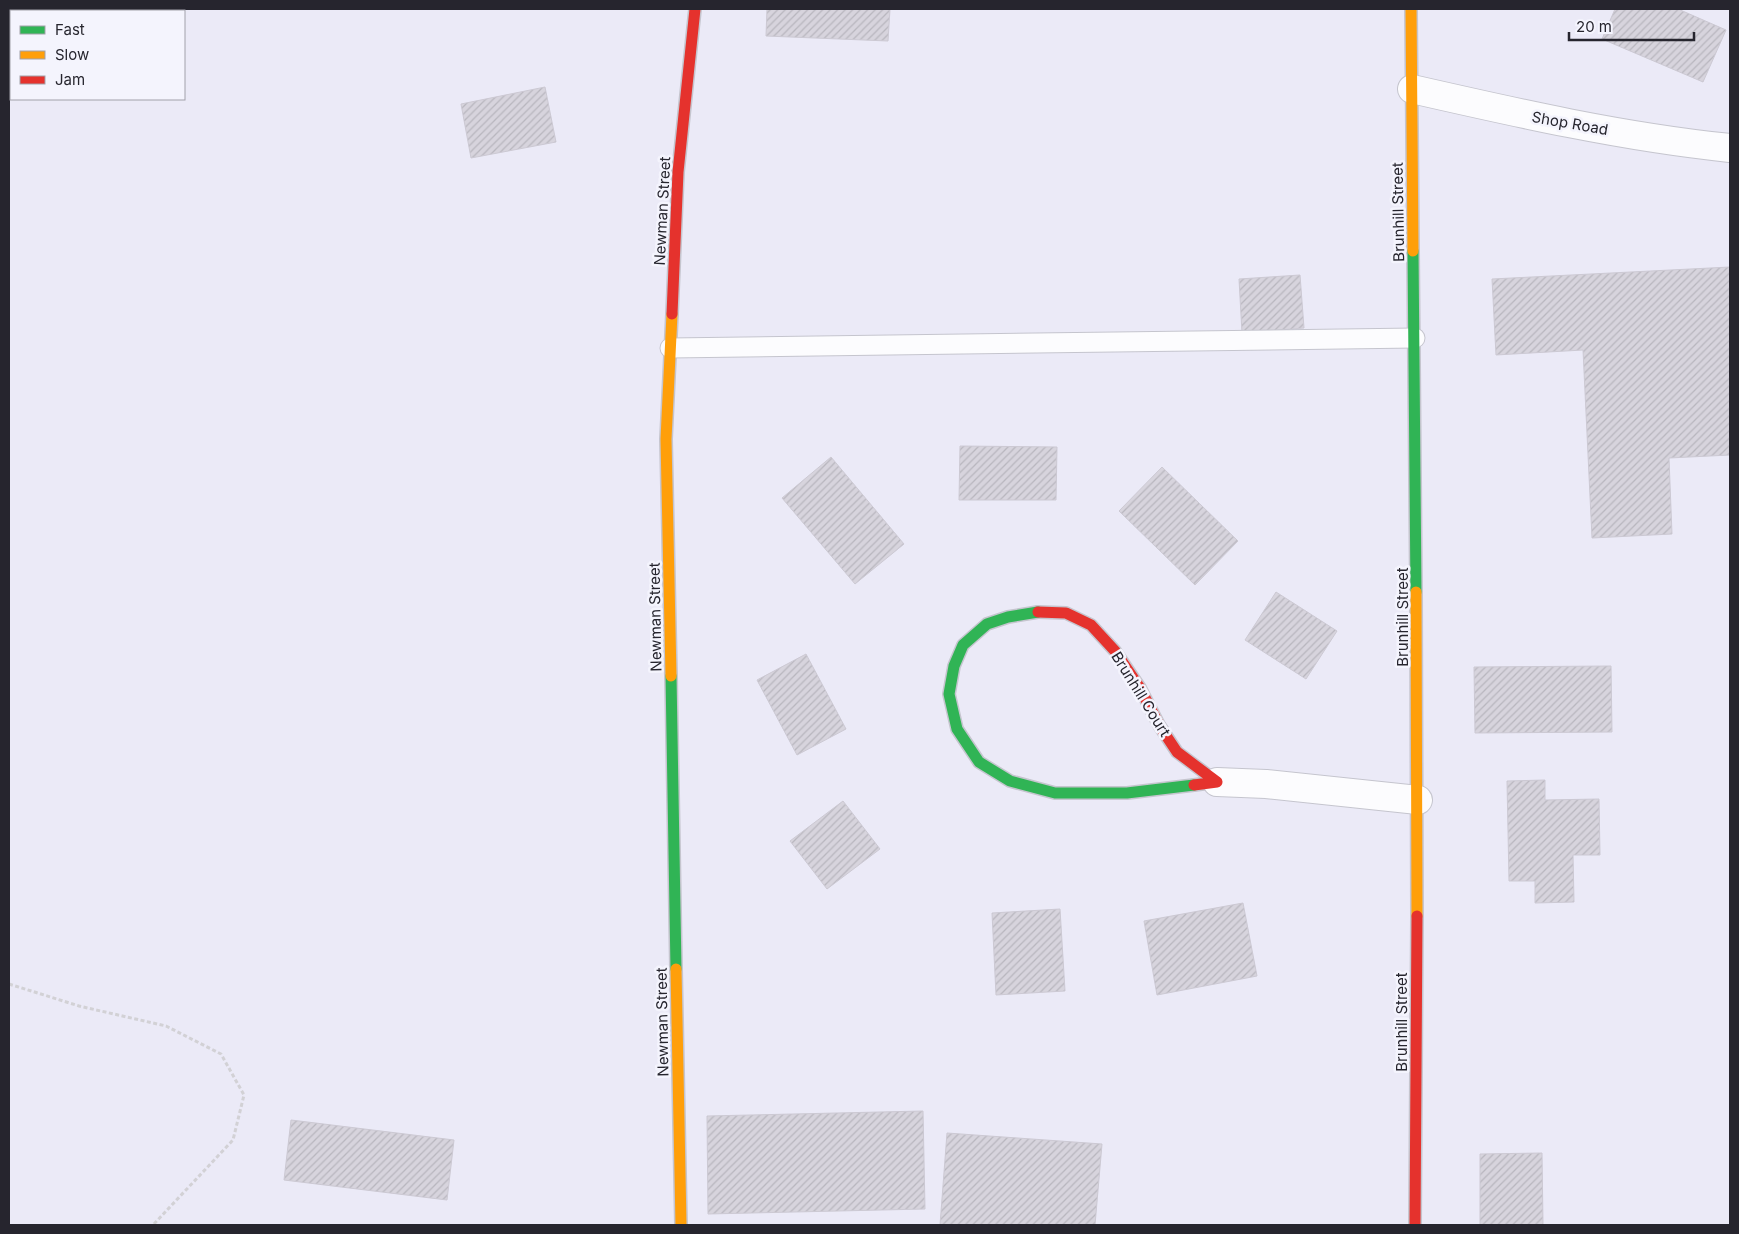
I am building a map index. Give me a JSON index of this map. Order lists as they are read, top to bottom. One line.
{"streets":{"street":["Shop Road","Newman Street","Brunhill Street","Brunhill Court"]},"crossings":[["Shop Road","Brunhill Street"],["Brunhill Street","Brunhill Court"]],"legend":["Fast","Slow","Jam"],"scale_bar":"20 m"}
